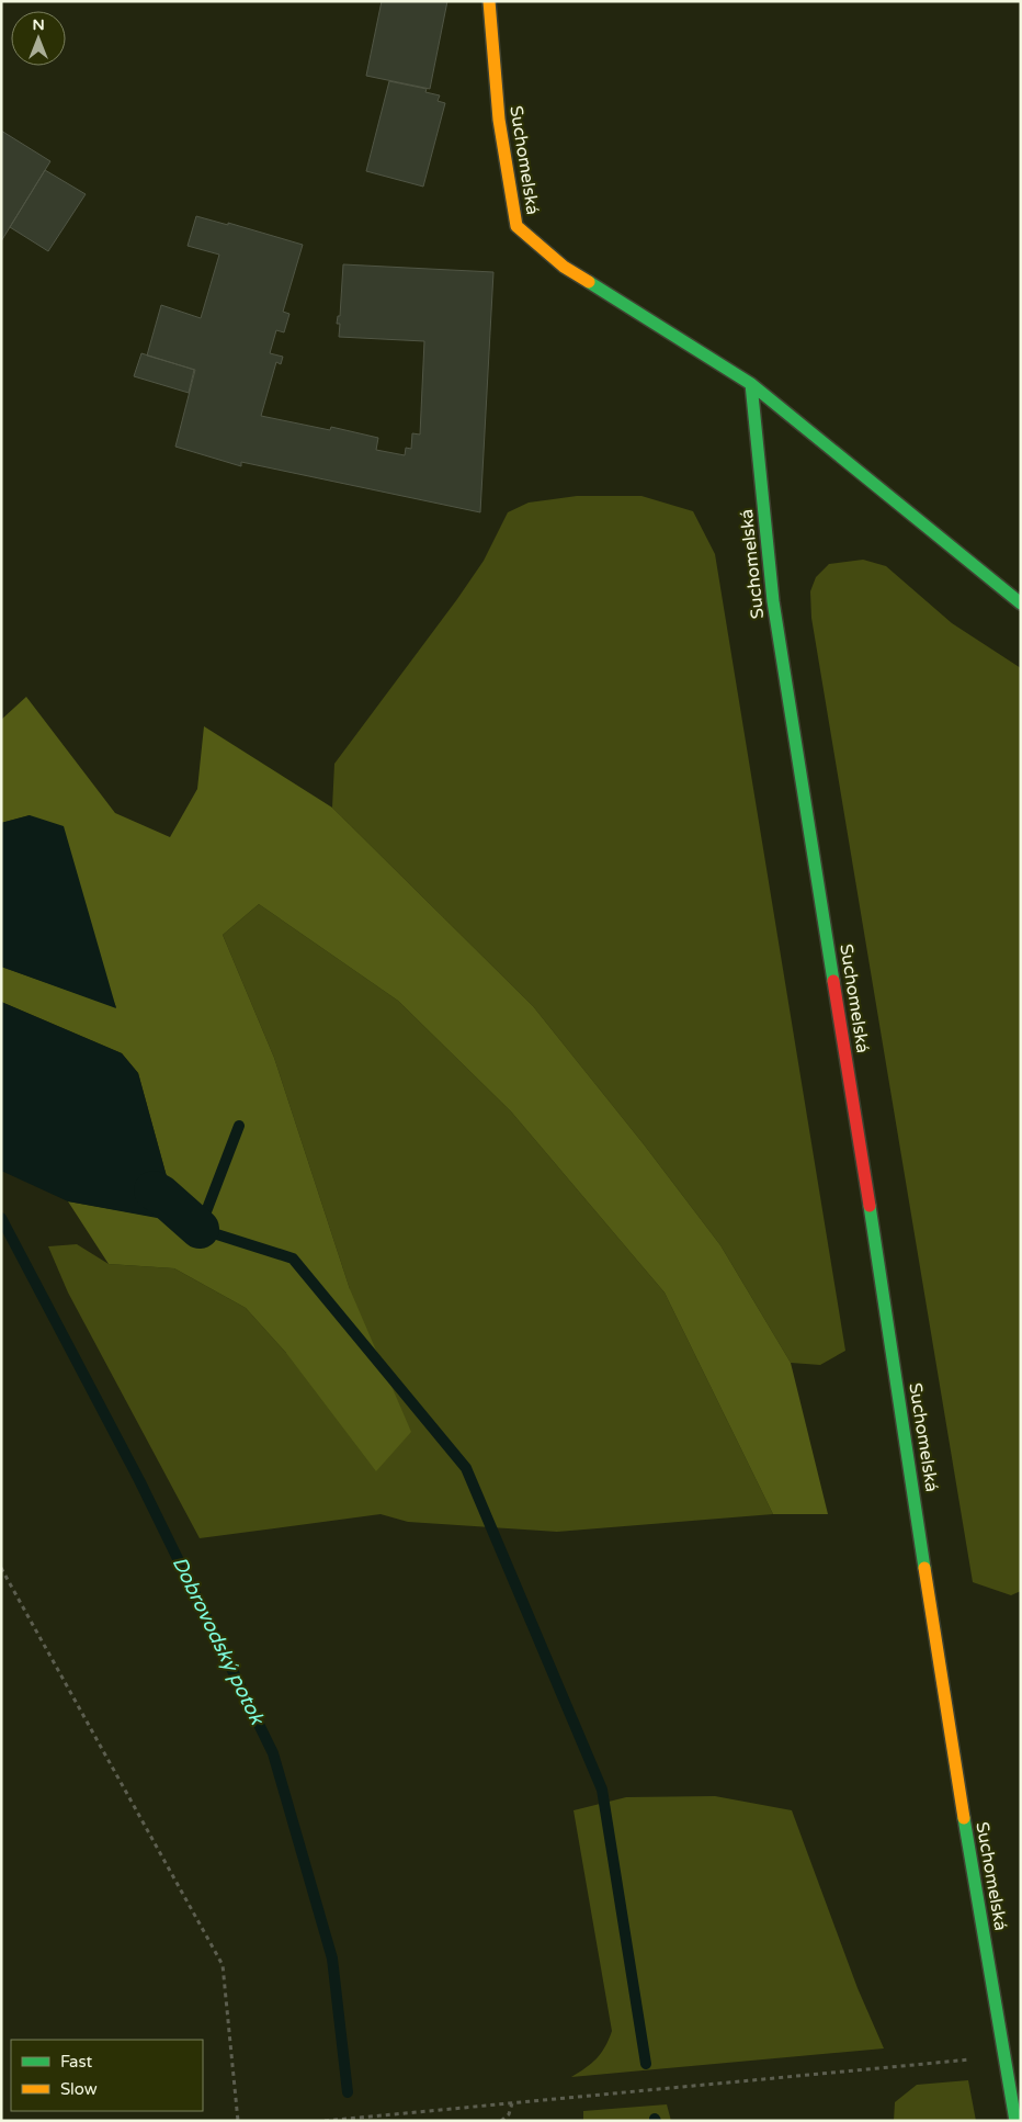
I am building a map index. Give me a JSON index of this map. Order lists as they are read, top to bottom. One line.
{"streets":{"street":["Suchomelská"]},"water":["Dobrovodský potok"],"legend":["Fast","Slow"],"north":"top"}
